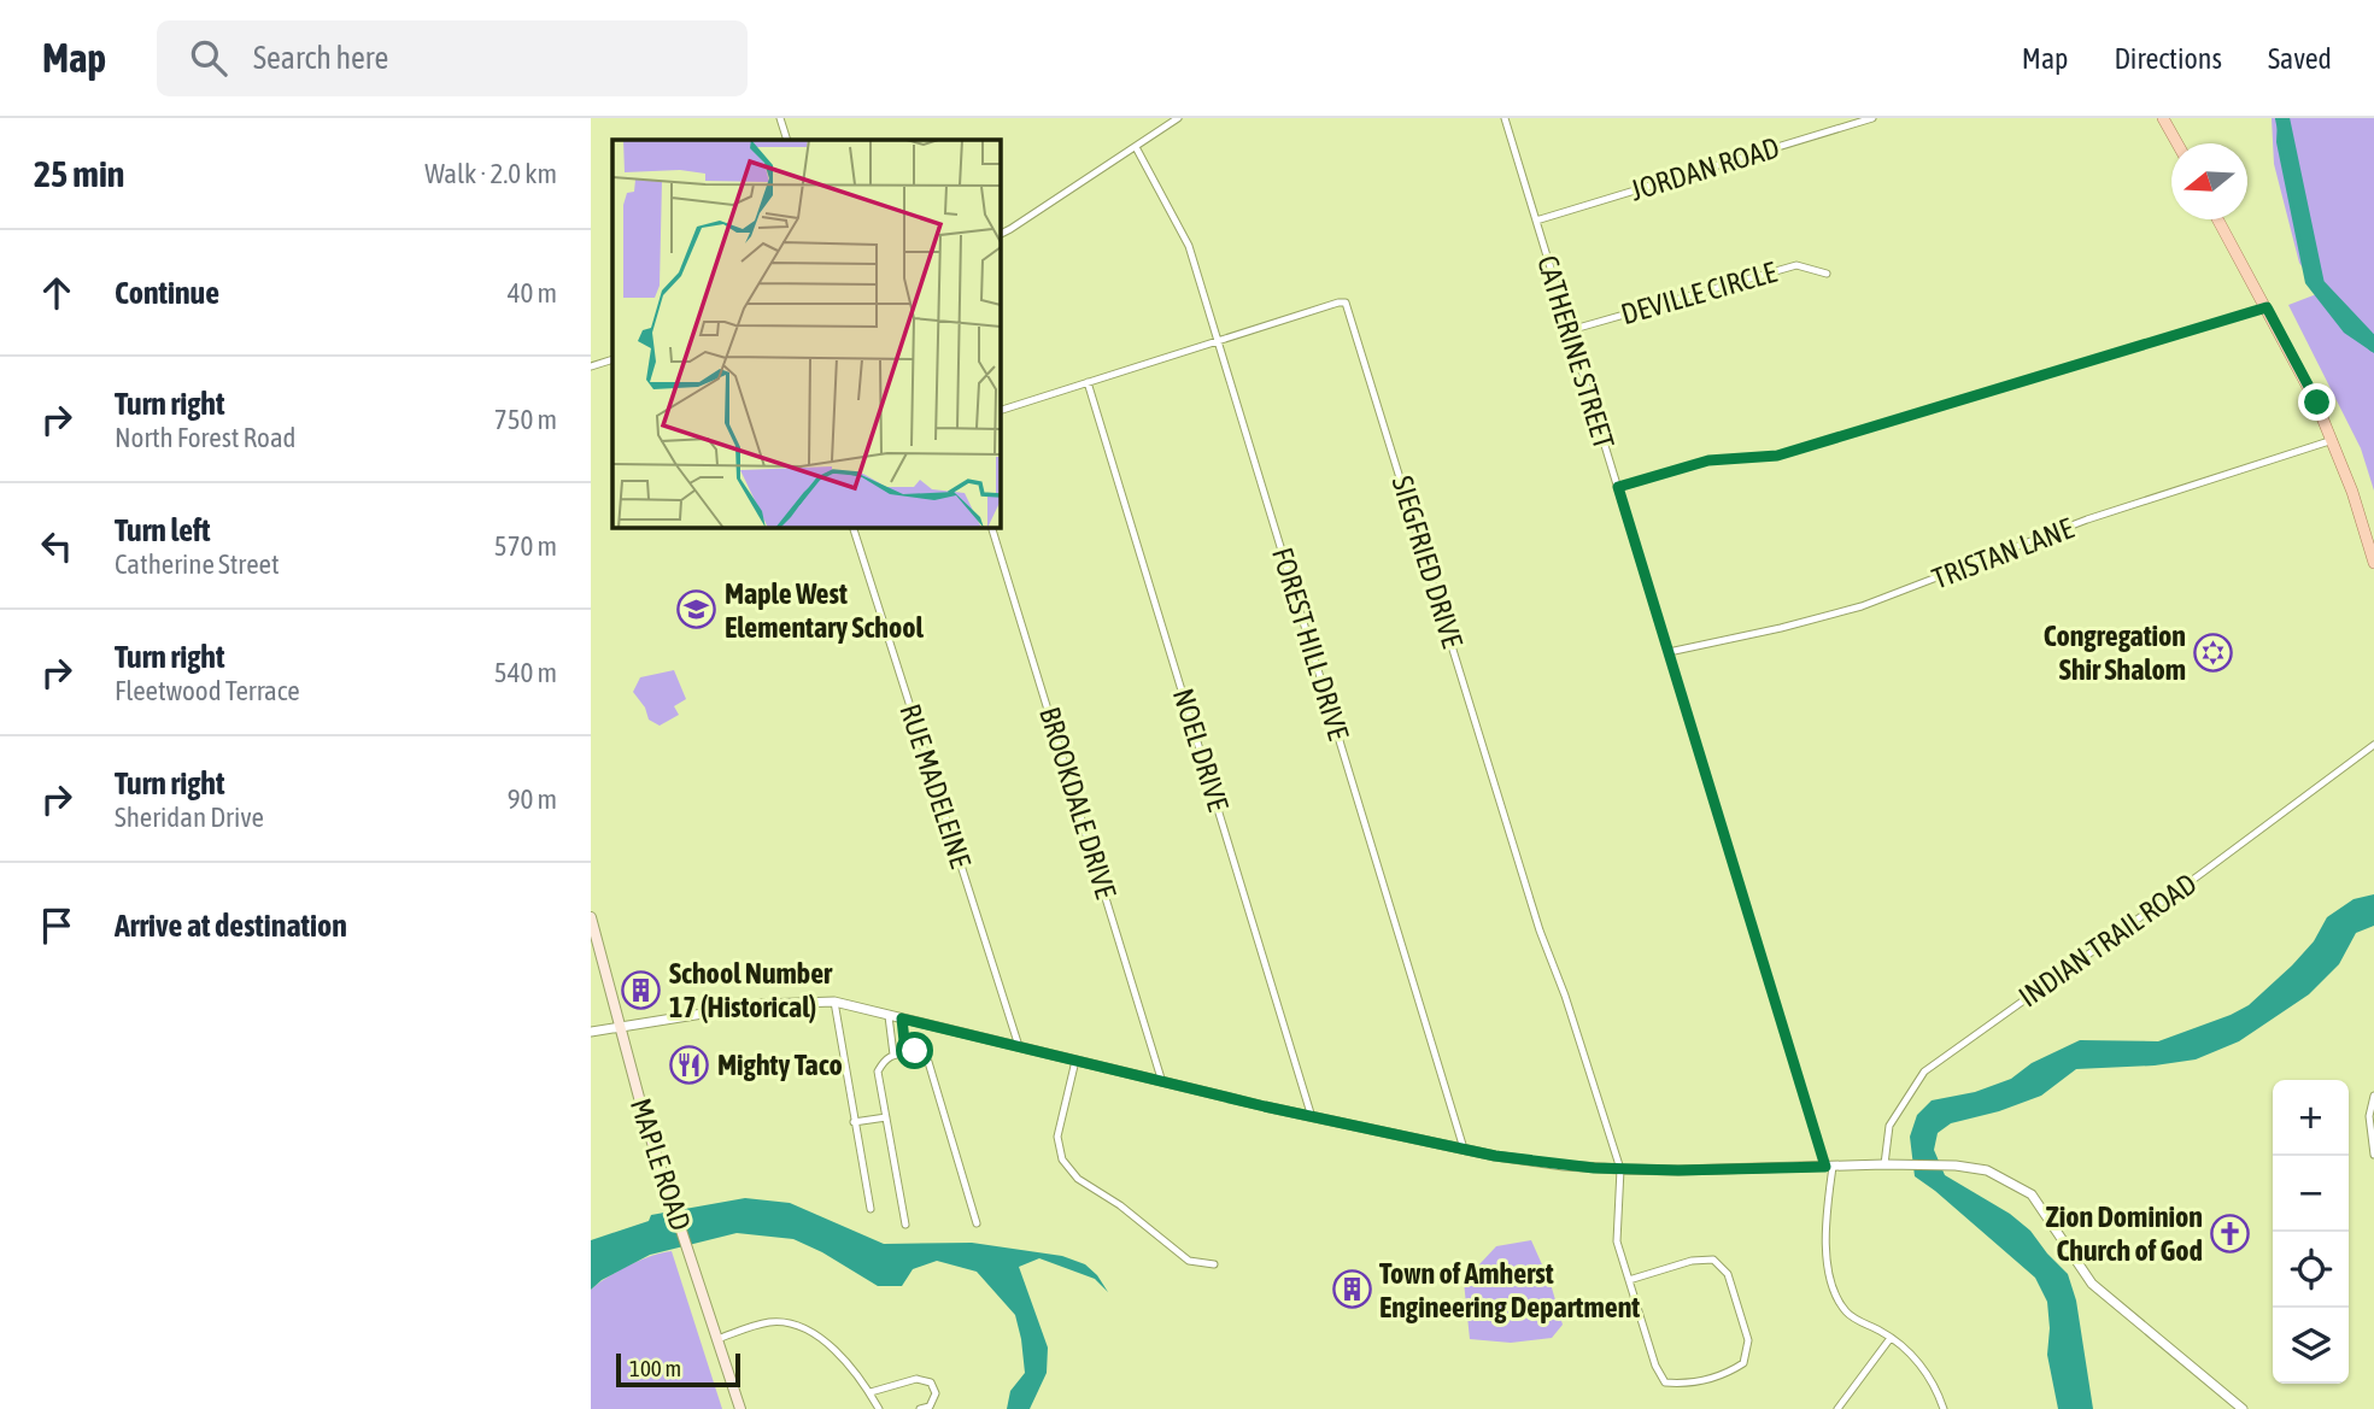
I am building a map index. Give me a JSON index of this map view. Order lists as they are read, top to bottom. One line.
{"streets":{"main road":["MAPLE ROAD"],"street":["JORDAN ROAD","DEVILLE CIRCLE","CATHERINE STREET","TRISTAN LANE","SIEGFRIED DRIVE","FOREST HILL DRIVE","NOEL DRIVE","RUE MADELEINE","BROOKDALE DRIVE","INDIAN TRAIL ROAD"]},"crossings":[["JORDAN ROAD","CATHERINE STREET"],["DEVILLE CIRCLE","CATHERINE STREET"],["CATHERINE STREET","TRISTAN LANE"],["SIEGFRIED DRIVE","FOREST HILL DRIVE"],["SIEGFRIED DRIVE","NOEL DRIVE"]],"places":{"school or university":["Maple West Elementary School"],"synagogue":["Congregation Shir Shalom"],"building":["School Number 17 (Historical)","Town of Amherst Engineering Department"],"restaurant":["Mighty Taco"],"church":["Zion Dominion Church of God"]},"scale_bar":"100 m","north":"left","page":{"header":"Map","search":"Search here","nav":["Map","Directions","Saved"],"heading":["25 min","Walk · 2.0 km"],"list":[["Continue","40 m"],["Turn right","North Forest Road","750 m"],["Turn left","Catherine Street","570 m"],["Turn right","Fleetwood Terrace","540 m"],["Turn right","Sheridan Drive","90 m"],"Arrive at destination"],"map_buttons":["+","−"],"scale":"100 m"}}
